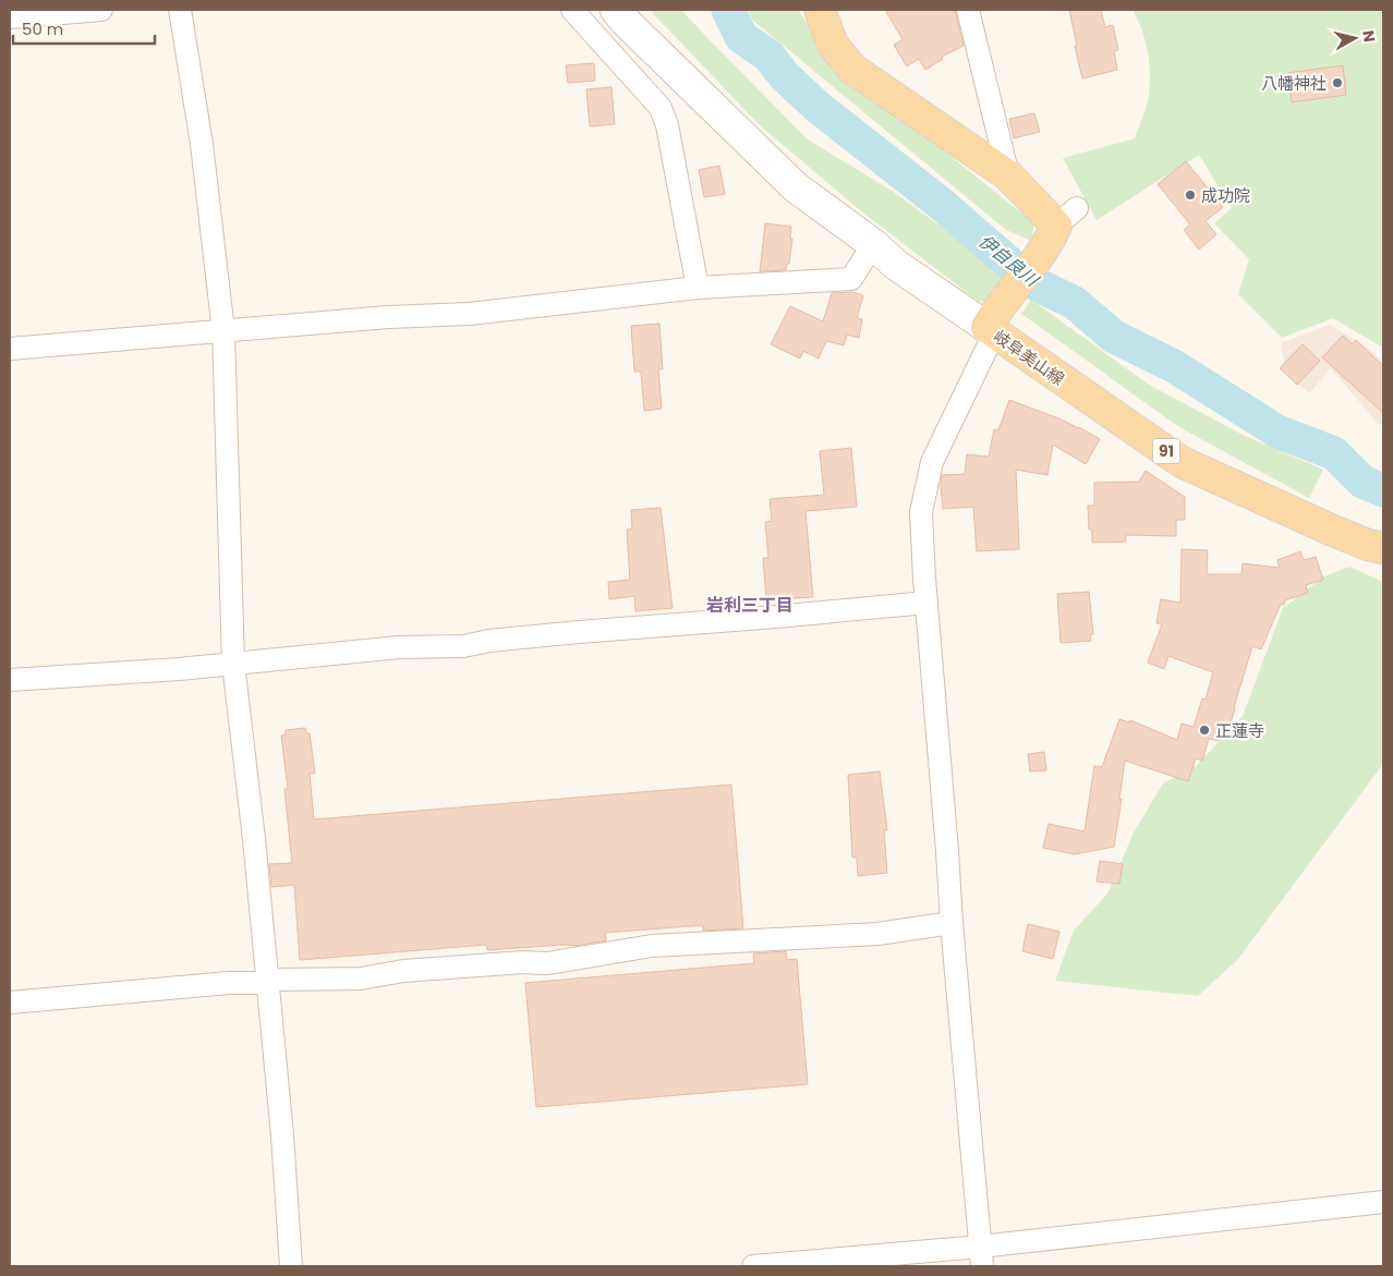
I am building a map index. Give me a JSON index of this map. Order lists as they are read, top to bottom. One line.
{"streets":{"main road":["岐阜美山線","91"]},"districts":["岩利三丁目"],"water":["伊自良川"],"places":["八幡神社","成功院","正蓮寺"],"scale_bar":"50 m","north":"right"}
